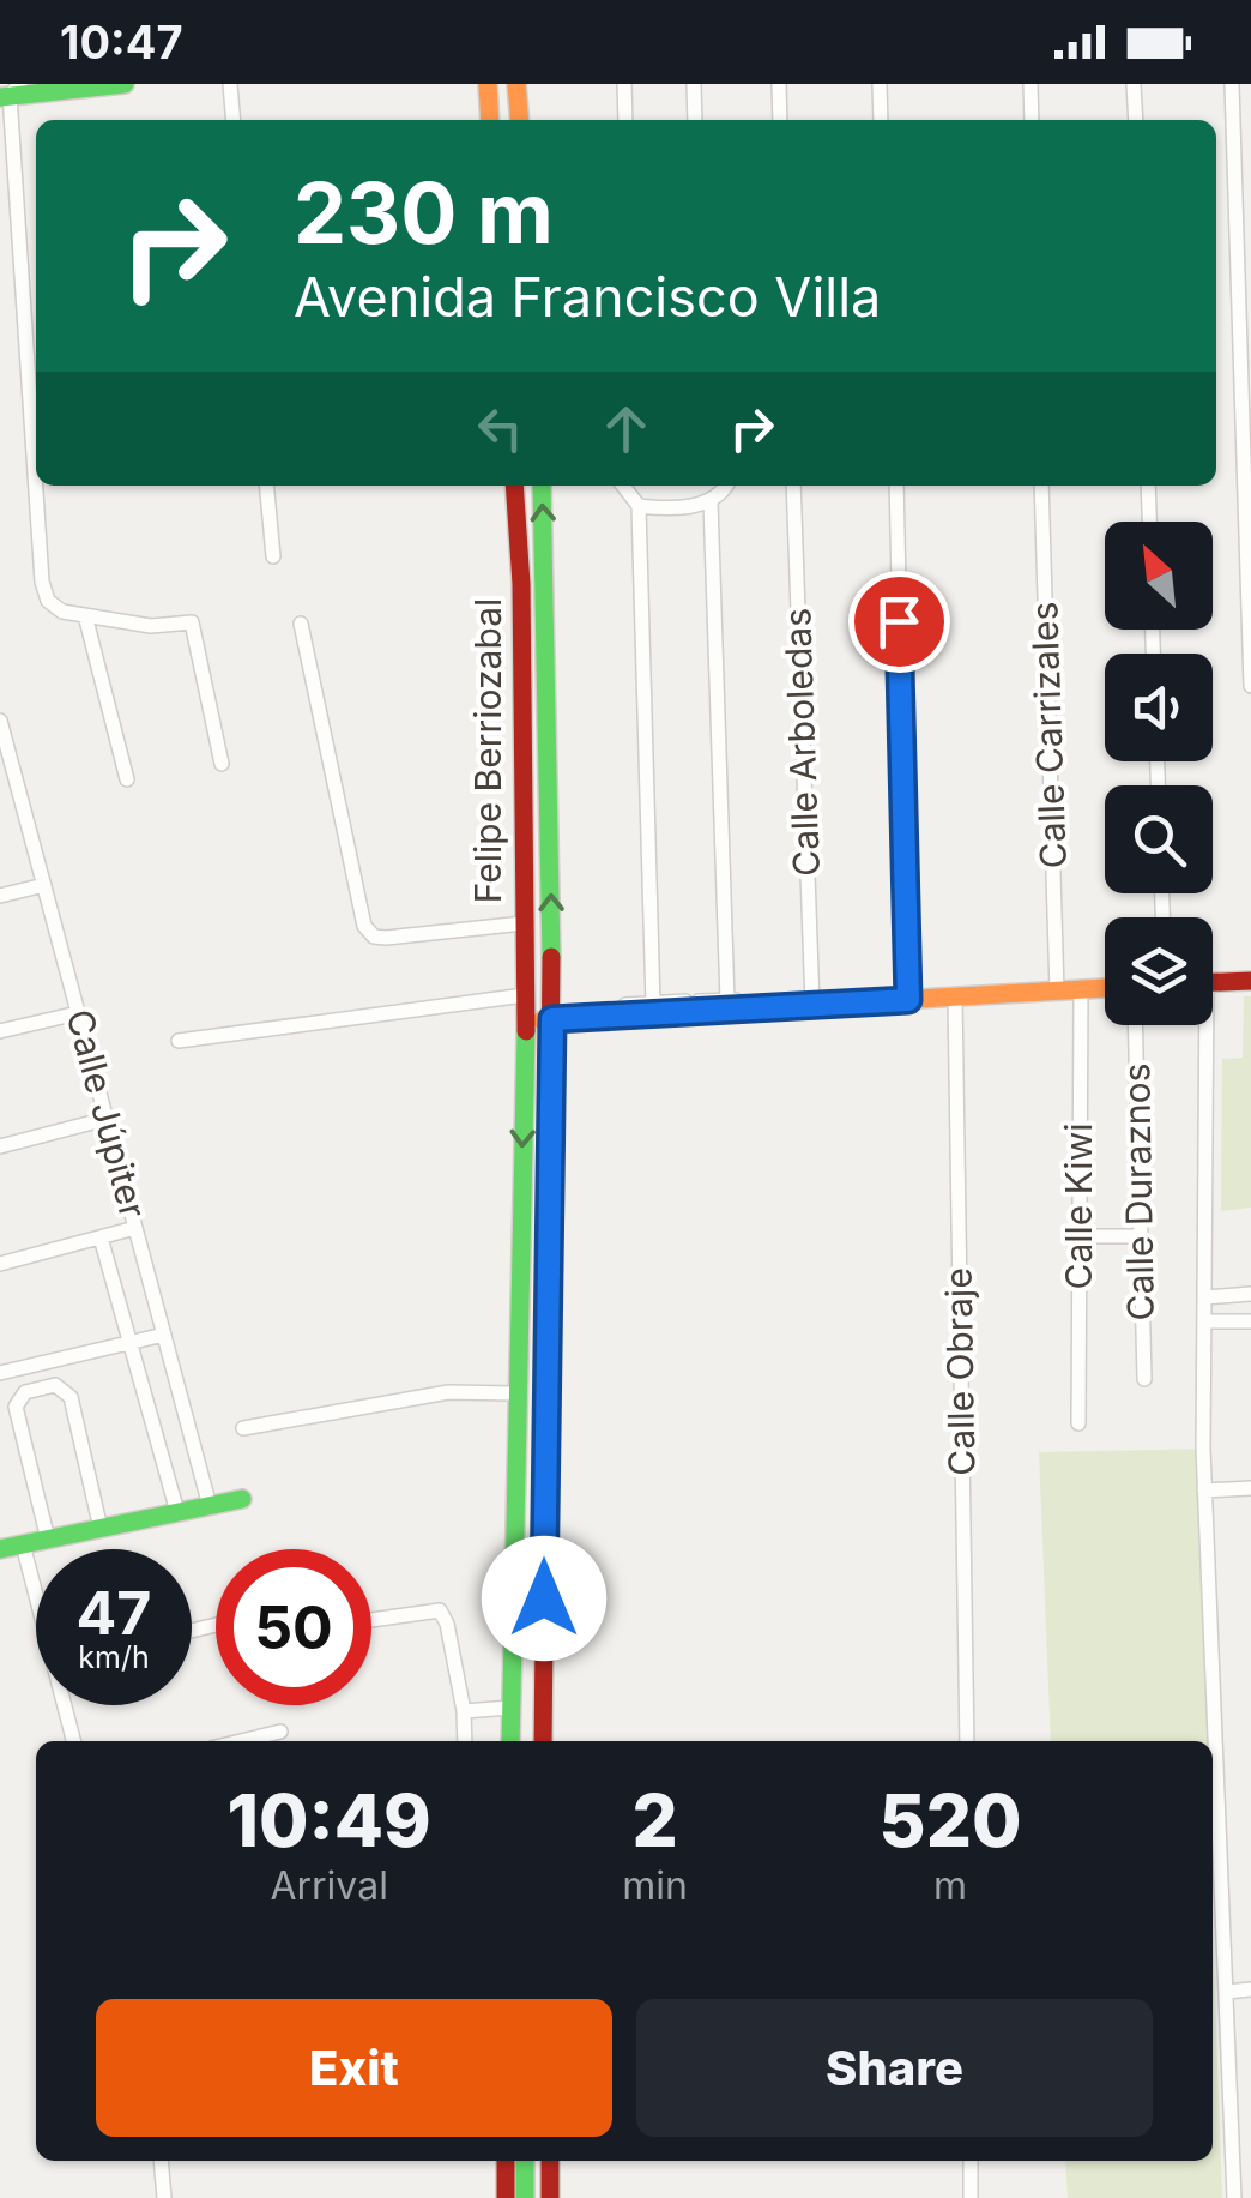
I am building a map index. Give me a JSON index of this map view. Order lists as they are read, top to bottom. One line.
{"streets":{"main road":["Felipe Berriozabal"],"street":["Calle Carrizales","Calle Arboledas","Calle Júpiter","Calle Duraznos","Calle Kiwi","Calle Obraje"]},"north":"top left","page":{"status":"10:47","turn":["230 m","Avenida Francisco Villa"],"speed":"47 km/h","limit":"50","eta":["10:49","Arrival","2","min","520","m"],"buttons":["Exit","Share"]}}
